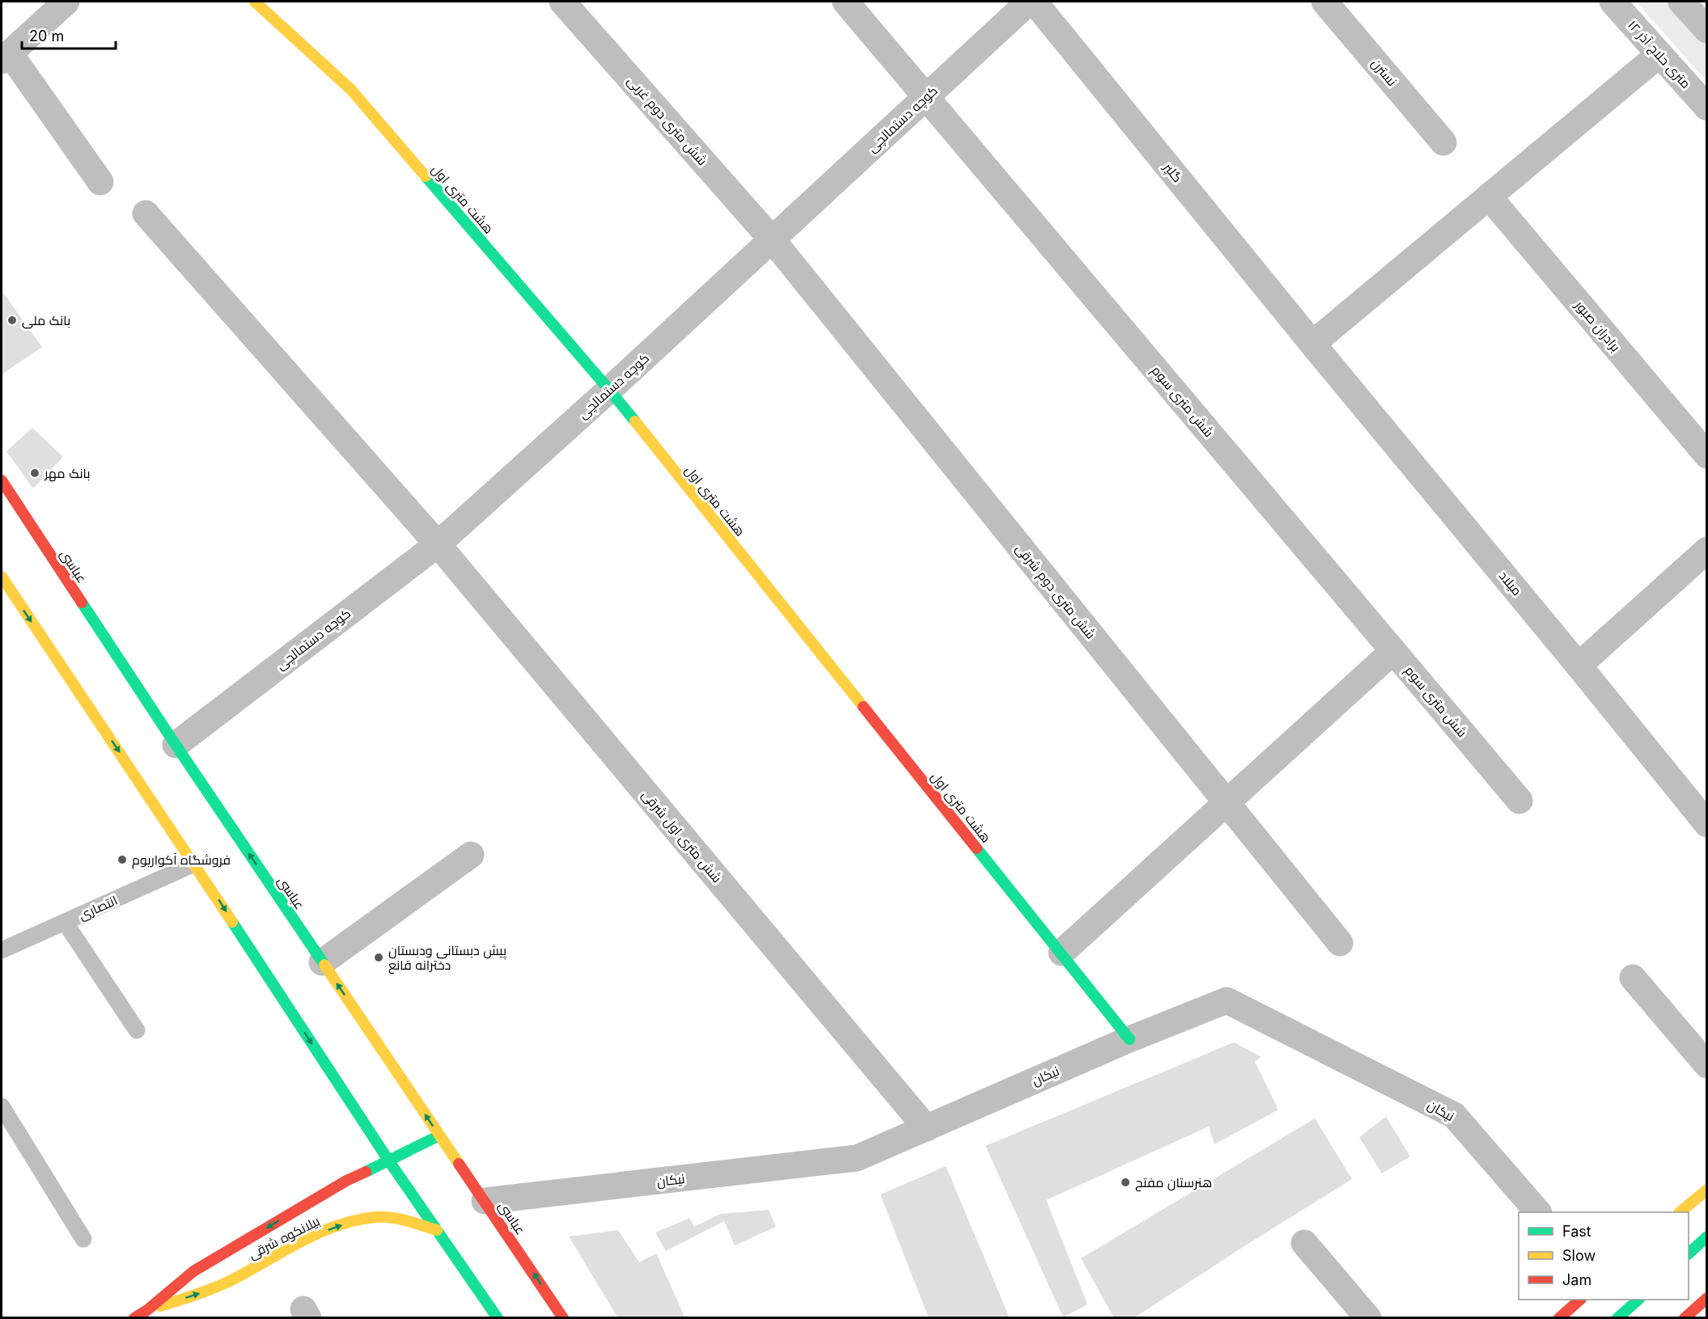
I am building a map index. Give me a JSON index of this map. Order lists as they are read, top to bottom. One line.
{"streets":{"main road":["هشت متری اول","عباسى","بیلانکوه شرقی"],"street":["۱۲ متری حلاج آذر","نسترن","کوچه دستمالچی","شش متری دوم غربی","گلپر","برادران صبور","شش متری سوم","میلاد","شش متری دوم شرقی","شش متری اول شرقی","نیکان"],"lane":["انتصاری"]},"crossings":[["کوچه دستمالچی","شش متری دوم غربی"],["کوچه دستمالچی","هشت متری اول"],["کوچه دستمالچی","شش متری سوم"],["کوچه دستمالچی","عباسى"],["کوچه دستمالچی","شش متری دوم شرقی"],["کوچه دستمالچی","شش متری اول شرقی"],["شش متری دوم غربی","شش متری دوم شرقی"],["گلپر","میلاد"],["هشت متری اول","نیکان"],["عباسى","نیکان"],["عباسى","بیلانکوه شرقی"],["شش متری اول شرقی","نیکان"]],"places":["بانک ملی","بانک مهر","فروشگاه آکواریوم","پیش دبستانی ودبستان دخترانه قانع","هنرستان مفتح"],"legend":["Fast","Slow","Jam"],"scale_bar":"20 m"}
